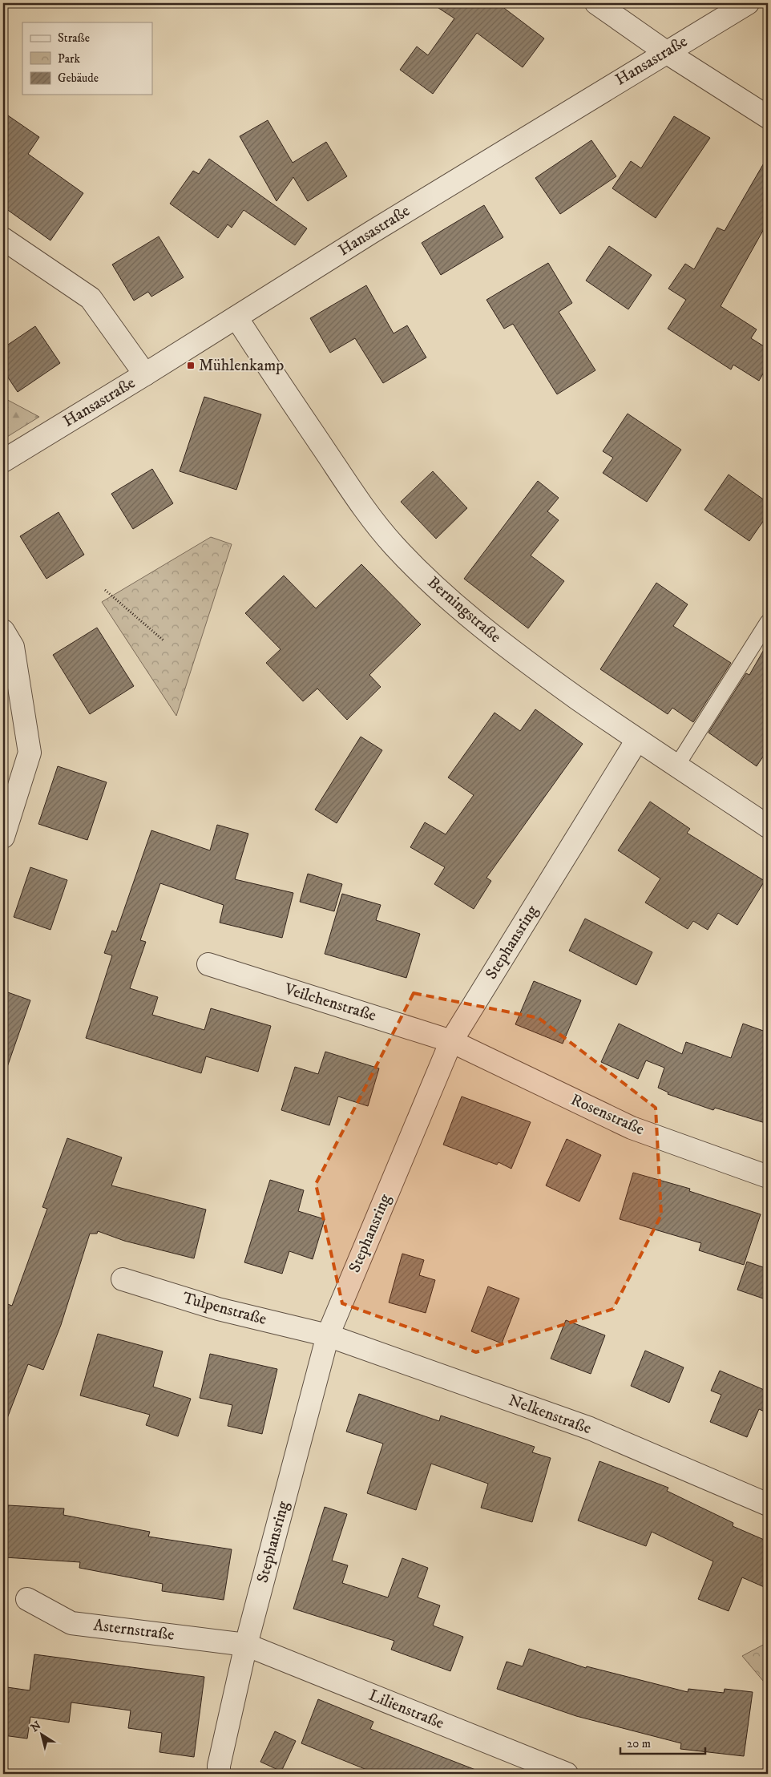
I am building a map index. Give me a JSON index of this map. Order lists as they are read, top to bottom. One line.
{"streets":{"street":["Hansastraße","Berningstraße","Stephansring","Veilchenstraße","Rosenstraße","Tulpenstraße","Nelkenstraße","Asternstraße","Lilienstraße"]},"crossings":[["Hansastraße","Berningstraße"],["Berningstraße","Stephansring"],["Stephansring","Veilchenstraße"],["Stephansring","Rosenstraße"],["Stephansring","Tulpenstraße"],["Stephansring","Nelkenstraße"],["Stephansring","Asternstraße"],["Stephansring","Lilienstraße"],["Veilchenstraße","Rosenstraße"],["Tulpenstraße","Nelkenstraße"],["Asternstraße","Lilienstraße"]],"places":{"transit":["Mühlenkamp"]},"legend":["Straße","Park","Gebäude"],"scale_bar":"20 m","north":"top left"}
